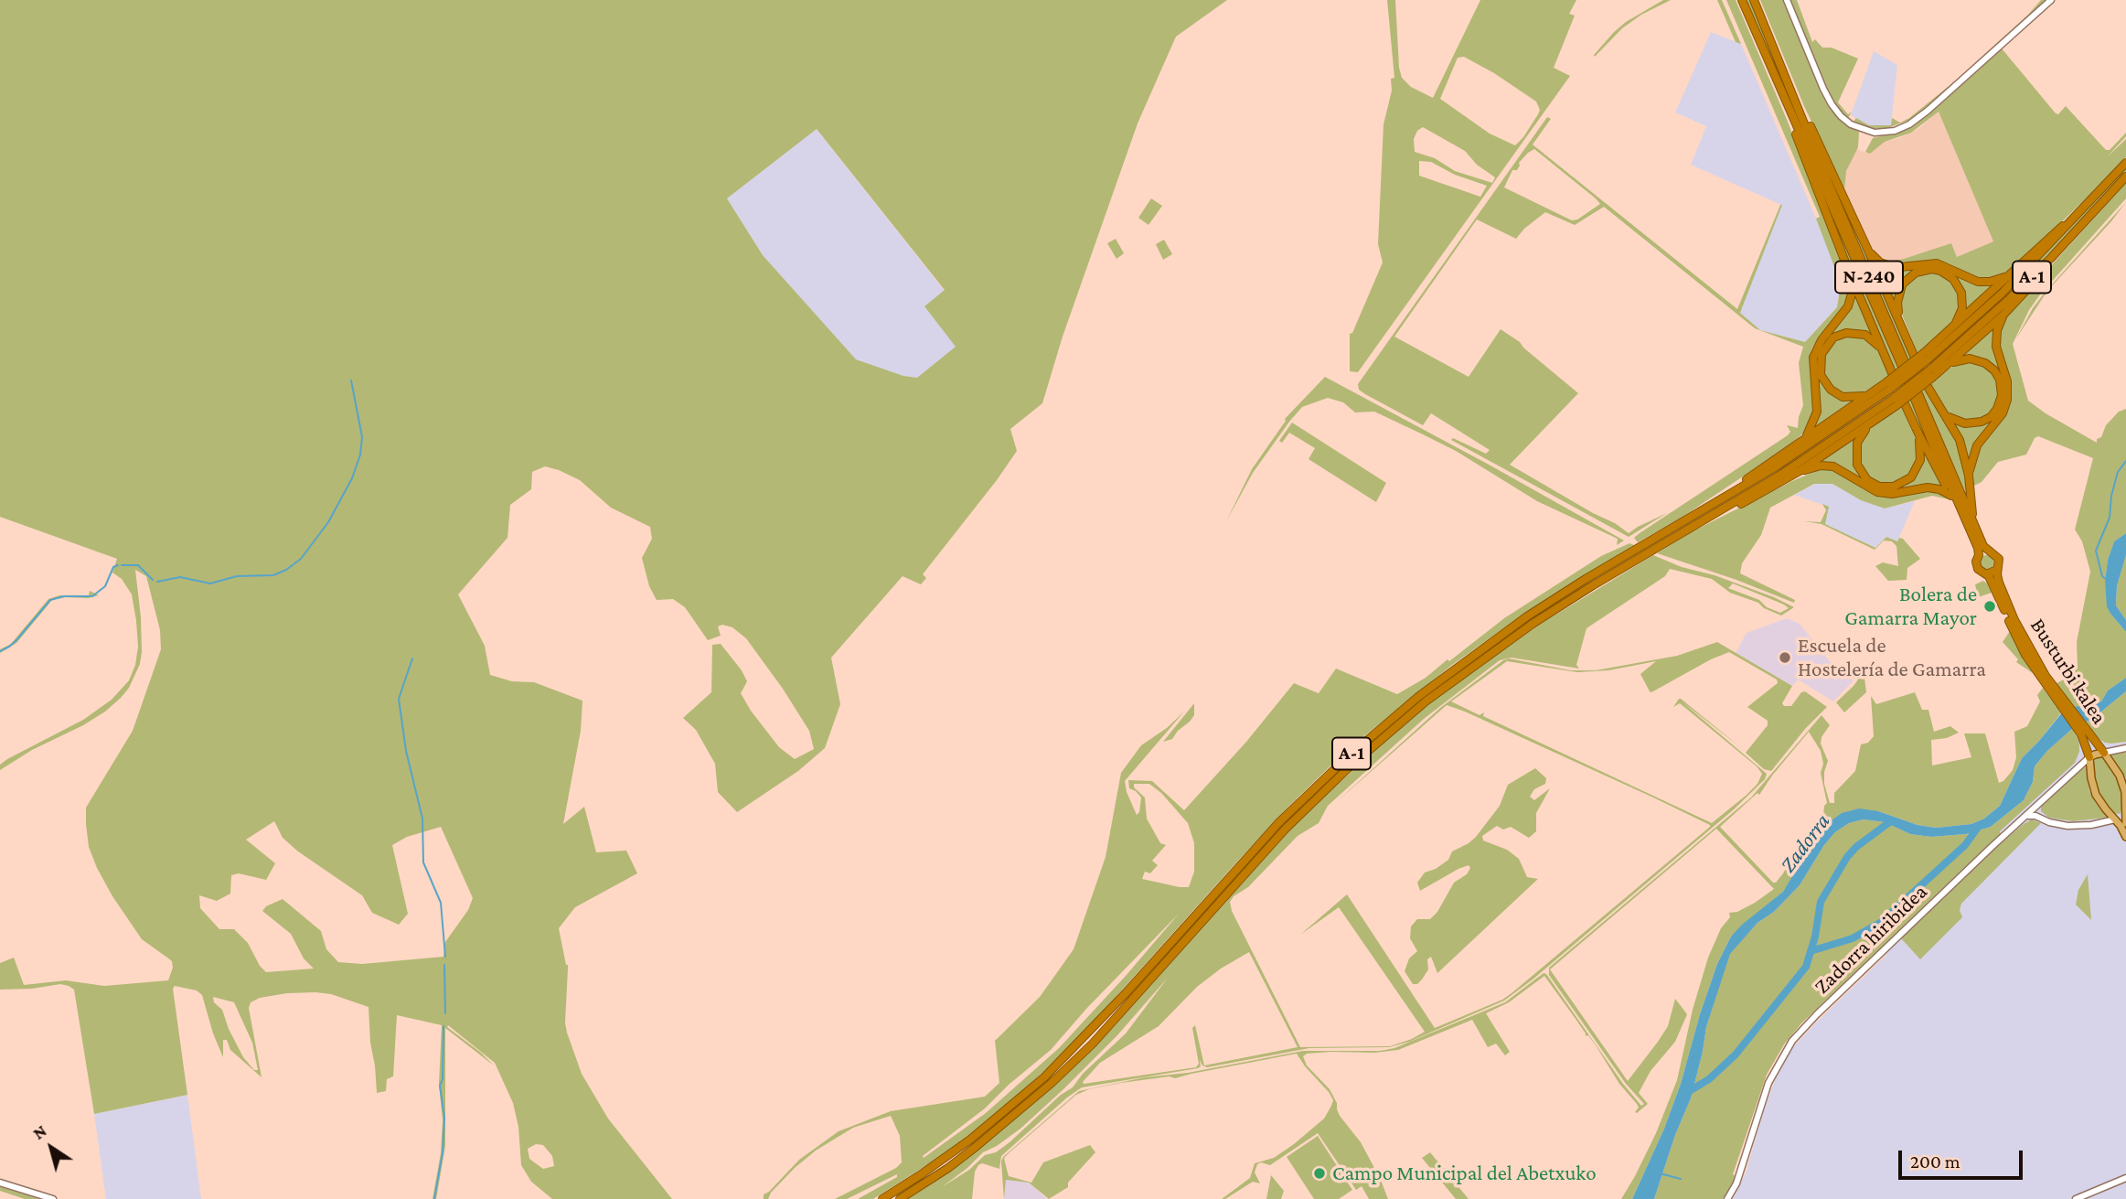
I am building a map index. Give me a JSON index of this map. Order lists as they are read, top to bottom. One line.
{"streets":{"highway":["N-240","A-1","Busturbi kalea"],"main road":["Zadorra hiribidea"]},"crossings":[["N-240","Busturbi kalea"],["Busturbi kalea","Zadorra hiribidea"]],"water":["Zadorra"],"places":["Bolera de Gamarra Mayor","Escuela de Hostelería de Gamarra","Campo Municipal del Abetxuko"],"scale_bar":"200 m","north":"top left"}
